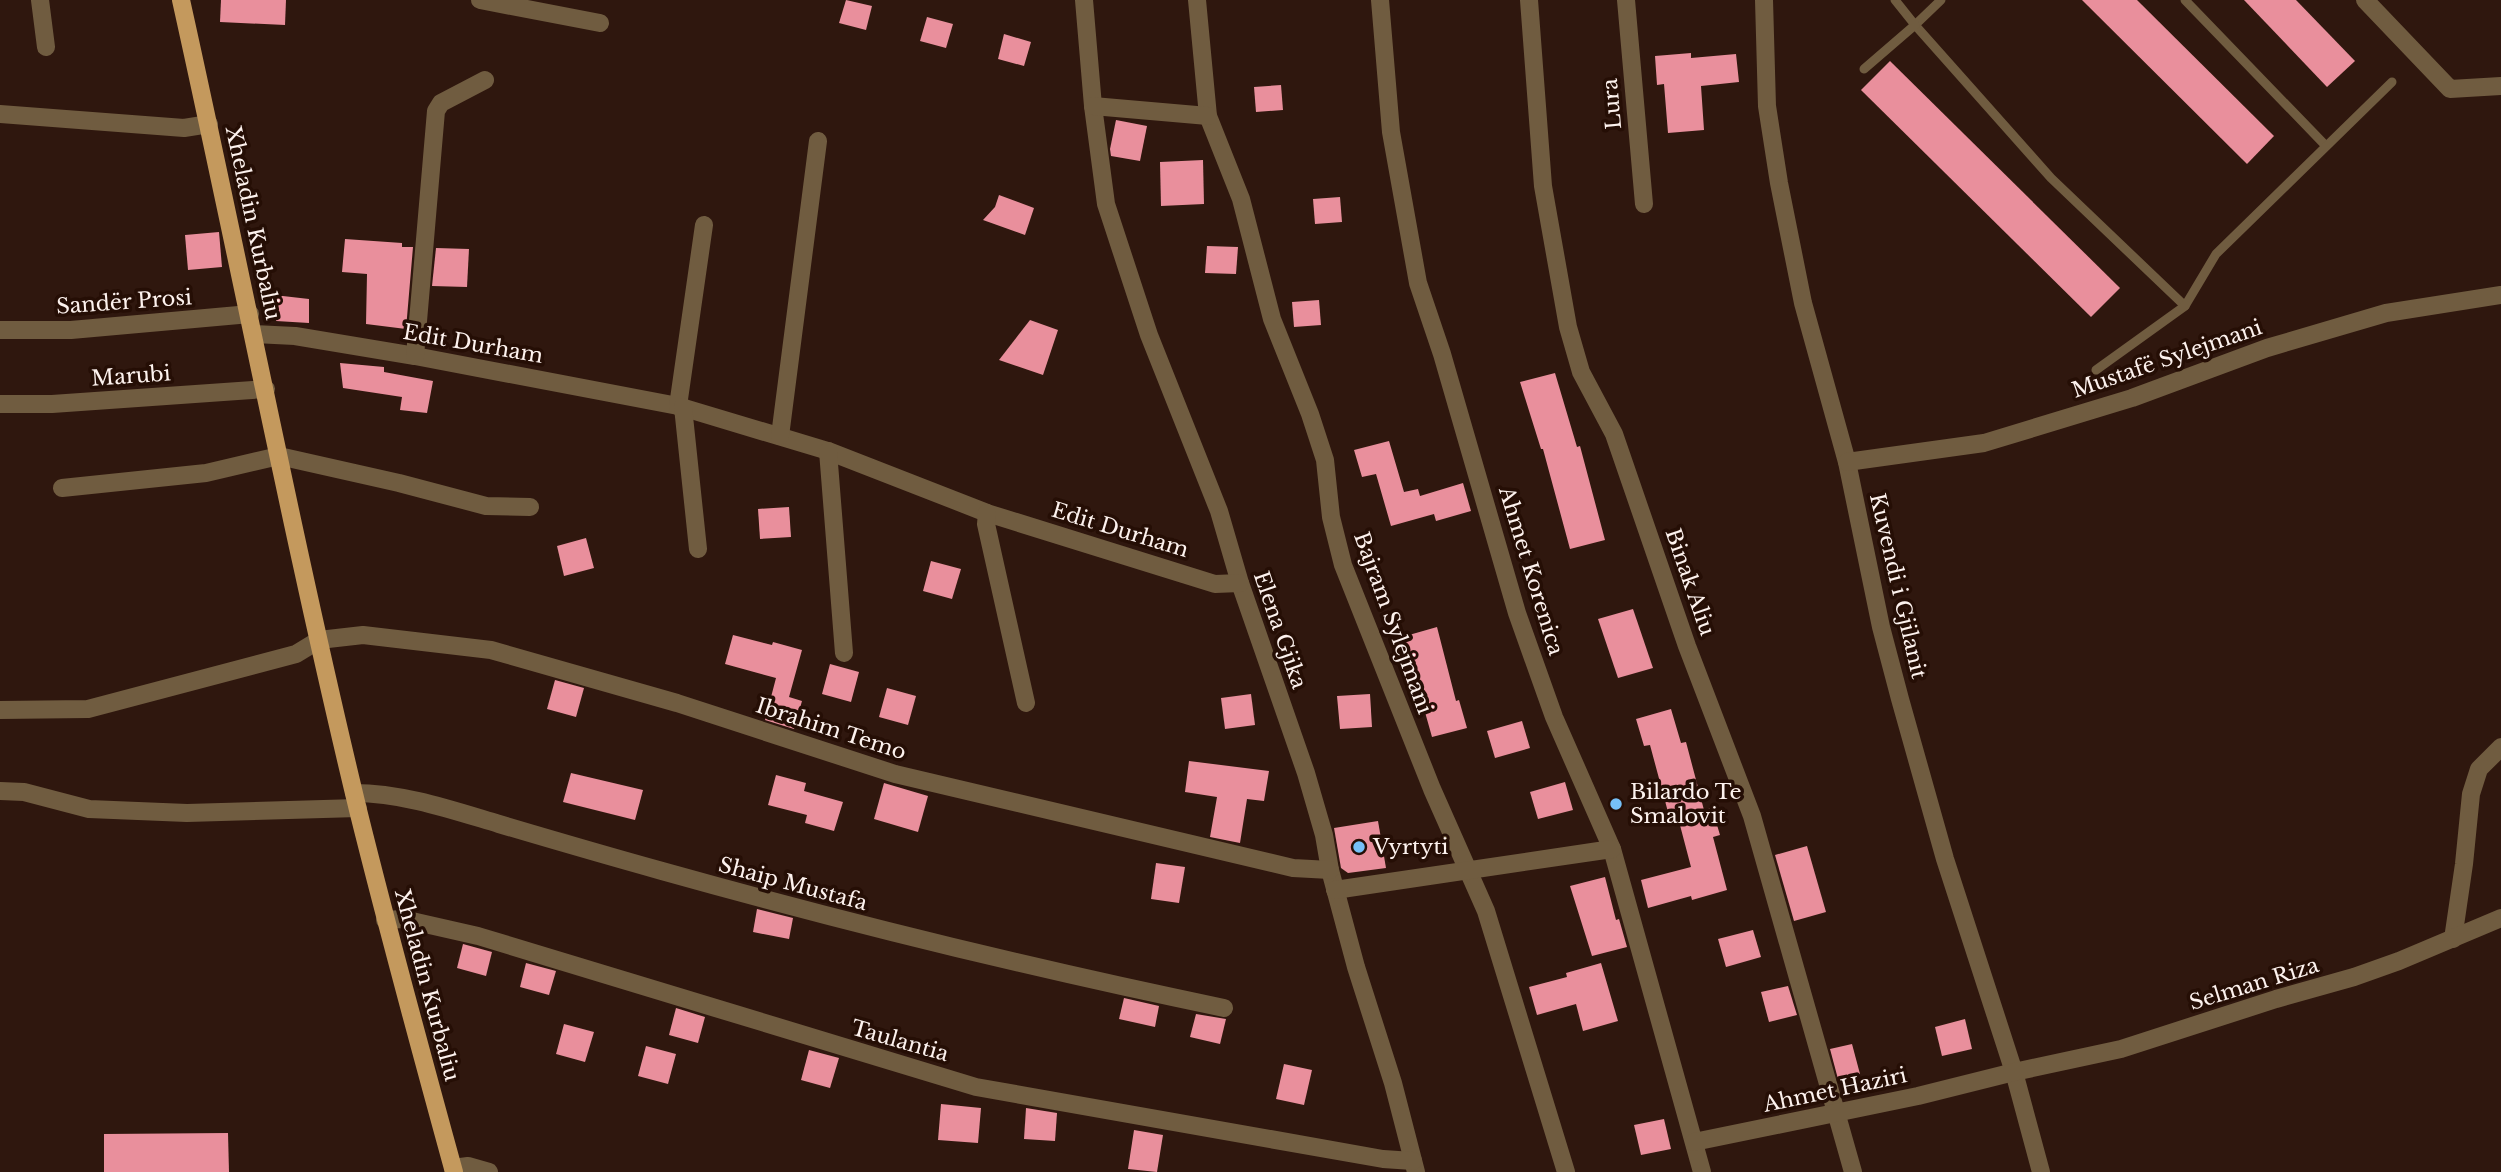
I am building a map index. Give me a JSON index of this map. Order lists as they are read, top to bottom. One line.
{"streets":{"main road":["Xheladin Kurbaliu"],"street":["Lura","Sandër Prosi","Edit Durham","Mustafë Sylejmani","Marubi","Ahmet Korenica","Binak Aliu","Kuvendi i Gjilanit","Bajram Sylejmani","Elena Gjika","Ibrahim Temo","Shaip Mustafa","Selman Riza","Taulantia","Ahmet Haziri"]},"crossings":[["Xheladin Kurbaliu","Sandër Prosi"],["Xheladin Kurbaliu","Edit Durham"],["Xheladin Kurbaliu","Marubi"],["Xheladin Kurbaliu","Ibrahim Temo"],["Xheladin Kurbaliu","Shaip Mustafa"],["Xheladin Kurbaliu","Taulantia"],["Edit Durham","Elena Gjika"],["Mustafë Sylejmani","Kuvendi i Gjilanit"],["Ahmet Korenica","Ahmet Haziri"],["Binak Aliu","Ahmet Haziri"],["Kuvendi i Gjilanit","Selman Riza"],["Kuvendi i Gjilanit","Ahmet Haziri"],["Elena Gjika","Ibrahim Temo"],["Elena Gjika","Taulantia"],["Selman Riza","Ahmet Haziri"]],"places":["Bilardo Te Smalovit","Vyrtyti"]}
